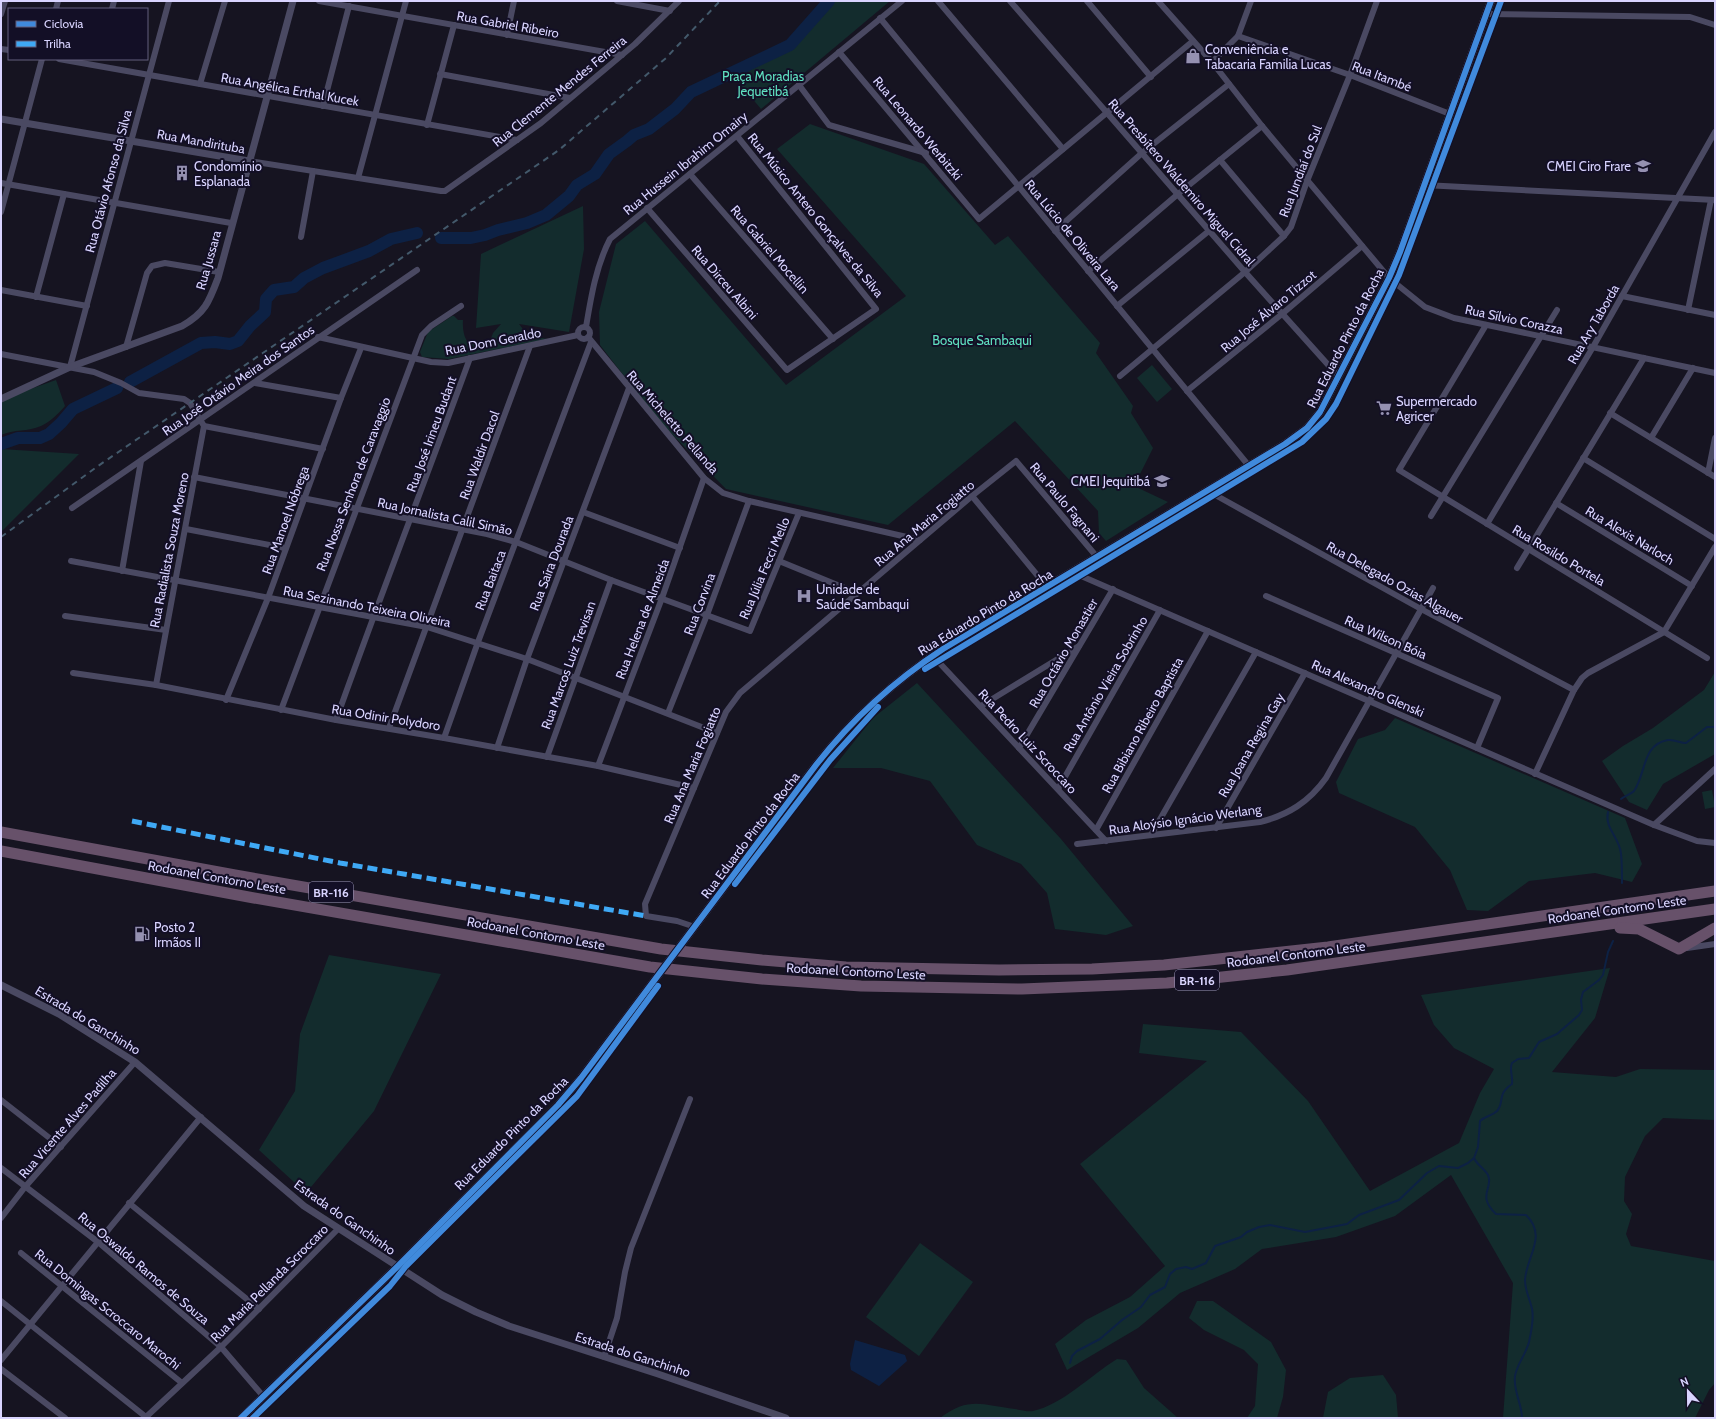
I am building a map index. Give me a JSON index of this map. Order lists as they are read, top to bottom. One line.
{"streets":{"highway":["Rodoanel Contorno Leste","BR-116"],"main road":["Rua Eduardo Pinto da Rocha"],"street":["Rua Gabriel Ribeiro","Rua Itambé","Rua Angélica Erthal Kucek","Rua Clemente Mendes Ferreira","Rua Leonardo Werbitzki","Rua Mandirituba","Rua Hussein Ibrahim Omairy","Rua Jundiaí do Sul","Rua Otávio Afonso da Silva","Rua Presbítero Waldemiro Miguel Cidral","Rua Músico Antero Gonçalves da Silva","Rua Lúcio de Oliveira Lara","Rua Gabriel Mocellin","Rua Jussara","Rua Dirceu Albini","Rua José Álvaro Tizzot","Rua Sílvio Corazza","Rua Ary Taborda","Rua Dom Geraldo","Rua José Otávio Meira dos Santos","Rua Micheletto Pellanda","Rua José Irineu Budant","Rua Waldir Dacol","Rua Nossa Senhora de Caravaggio","Rua Paulo Fagnani","Rua Jornalista Calil Simão","Rua Manoel Nóbrega","Rua Ana Maria Fogiatto","Rua Alexis Narloch","Rua Radialista Souza Moreno","Rua Rosildo Portela","Rua Saíra Dourada","Rua Júlia Fecci Mello","Rua Baitaca","Rua Delegado Ozias Algauer","Rua Corvina","Rua Sezinando Teixeira Oliveira","Rua Helena de Almeida","Rua Wilson Bóia","Rua Octávio Monastier","Rua Marcos Luiz Trevisan","Rua Antônio Vieira Sobrinho","Rua Alexandro Glenski","Rua Odinir Polydoro","Rua Bibiano Ribeiro Baptista","Rua Pedro Luiz Scroccaro","Rua Joana Regina Gay","Rua Aloýsio Ignácio Werlang","Estrada do Ganchinho","Rua Vicente Alves Padilha","Rua Oswaldo Ramos de Souza","Rua Maria Pellanda Scroccaro","Rua Domingas Scroccaro Marochi"]},"crossings":[["Rua Gabriel Ribeiro","Rua Clemente Mendes Ferreira"],["Rua Itambé","Rua Jundiaí do Sul"],["Rua Itambé","Rua Eduardo Pinto da Rocha"],["Rua Angélica Erthal Kucek","Rua Clemente Mendes Ferreira"],["Rua Angélica Erthal Kucek","Rua Otávio Afonso da Silva"],["Rua Angélica Erthal Kucek","Rua Jussara"],["Rua Clemente Mendes Ferreira","Rua Mandirituba"],["Rua Leonardo Werbitzki","Rua Hussein Ibrahim Omairy"],["Rua Leonardo Werbitzki","Rua Lúcio de Oliveira Lara"],["Rua Mandirituba","Rua Otávio Afonso da Silva"],["Rua Mandirituba","Rua Jussara"],["Rua Hussein Ibrahim Omairy","Rua Músico Antero Gonçalves da Silva"],["Rua Hussein Ibrahim Omairy","Rua Lúcio de Oliveira Lara"],["Rua Hussein Ibrahim Omairy","Rua Gabriel Mocellin"],["Rua Hussein Ibrahim Omairy","Rua Dirceu Albini"],["Rua Jundiaí do Sul","Rua Presbítero Waldemiro Miguel Cidral"],["Rua Jundiaí do Sul","Rua Lúcio de Oliveira Lara"],["Rua Jundiaí do Sul","Rua Sílvio Corazza"],["Rua Otávio Afonso da Silva","Rua Jussara"],["Rua Presbítero Waldemiro Miguel Cidral","Rua José Álvaro Tizzot"],["Rua Presbítero Waldemiro Miguel Cidral","Rua Eduardo Pinto da Rocha"],["Rua Músico Antero Gonçalves da Silva","Rua Gabriel Mocellin"],["Rua Músico Antero Gonçalves da Silva","Rua Dirceu Albini"],["Rua Lúcio de Oliveira Lara","Rua José Álvaro Tizzot"],["Rua Lúcio de Oliveira Lara","Rua Eduardo Pinto da Rocha"],["Rua Gabriel Mocellin","Rua Dirceu Albini"],["Rua José Álvaro Tizzot","Rua Sílvio Corazza"],["Rua Sílvio Corazza","Rua Ary Taborda"],["Rua Sílvio Corazza","Rua Eduardo Pinto da Rocha"],["Rua Sílvio Corazza","Rua Rosildo Portela"],["Rua Ary Taborda","Rua Rosildo Portela"],["Rua Eduardo Pinto da Rocha","Rua Paulo Fagnani"],["Rua Eduardo Pinto da Rocha","Rua Ana Maria Fogiatto"],["Rua Eduardo Pinto da Rocha","Rua Delegado Ozias Algauer"],["Rua Eduardo Pinto da Rocha","Rua Alexandro Glenski"],["Rua Eduardo Pinto da Rocha","Rua Pedro Luiz Scroccaro"],["Rua Eduardo Pinto da Rocha","Estrada do Ganchinho"],["Rua Eduardo Pinto da Rocha","Rua Oswaldo Ramos de Souza"],["Rua Dom Geraldo","Rua José Otávio Meira dos Santos"],["Rua Dom Geraldo","Rua José Irineu Budant"],["Rua Dom Geraldo","Rua Waldir Dacol"],["Rua Dom Geraldo","Rua Nossa Senhora de Caravaggio"],["Rua Dom Geraldo","Rua Manoel Nóbrega"],["Rua José Otávio Meira dos Santos","Rua Radialista Souza Moreno"],["Rua Micheletto Pellanda","Rua Ana Maria Fogiatto"],["Rua Micheletto Pellanda","Rua Saíra Dourada"],["Rua Micheletto Pellanda","Rua Júlia Fecci Mello"],["Rua Micheletto Pellanda","Rua Baitaca"],["Rua Micheletto Pellanda","Rua Corvina"],["Rua Micheletto Pellanda","Rua Helena de Almeida"],["Rua José Irineu Budant","Rua Jornalista Calil Simão"],["Rua José Irineu Budant","Rua Sezinando Teixeira Oliveira"],["Rua José Irineu Budant","Rua Odinir Polydoro"],["Rua Waldir Dacol","Rua Jornalista Calil Simão"],["Rua Waldir Dacol","Rua Sezinando Teixeira Oliveira"],["Rua Waldir Dacol","Rua Odinir Polydoro"],["Rua Nossa Senhora de Caravaggio","Rua Jornalista Calil Simão"],["Rua Nossa Senhora de Caravaggio","Rua Sezinando Teixeira Oliveira"],["Rua Nossa Senhora de Caravaggio","Rua Odinir Polydoro"],["Rua Paulo Fagnani","Rua Ana Maria Fogiatto"],["Rua Jornalista Calil Simão","Rua Manoel Nóbrega"],["Rua Jornalista Calil Simão","Rua Radialista Souza Moreno"],["Rua Jornalista Calil Simão","Rua Saíra Dourada"],["Rua Jornalista Calil Simão","Rua Júlia Fecci Mello"],["Rua Jornalista Calil Simão","Rua Baitaca"],["Rua Jornalista Calil Simão","Rua Corvina"],["Rua Jornalista Calil Simão","Rua Helena de Almeida"],["Rua Jornalista Calil Simão","Rua Marcos Luiz Trevisan"],["Rua Manoel Nóbrega","Rua Sezinando Teixeira Oliveira"],["Rua Manoel Nóbrega","Rua Odinir Polydoro"],["Rua Ana Maria Fogiatto","Rua Sezinando Teixeira Oliveira"],["Rua Ana Maria Fogiatto","Rua Odinir Polydoro"],["Rua Radialista Souza Moreno","Rua Sezinando Teixeira Oliveira"],["Rua Radialista Souza Moreno","Rua Odinir Polydoro"],["Rua Saíra Dourada","Rua Sezinando Teixeira Oliveira"],["Rua Saíra Dourada","Rua Odinir Polydoro"],["Rua Baitaca","Rua Sezinando Teixeira Oliveira"],["Rua Baitaca","Rua Odinir Polydoro"],["Rua Delegado Ozias Algauer","Rua Aloýsio Ignácio Werlang"],["Rua Corvina","Rua Sezinando Teixeira Oliveira"],["Rua Sezinando Teixeira Oliveira","Rua Helena de Almeida"],["Rua Sezinando Teixeira Oliveira","Rua Marcos Luiz Trevisan"],["Rua Helena de Almeida","Rua Odinir Polydoro"],["Rua Wilson Bóia","Rua Alexandro Glenski"],["Rua Wilson Bóia","Rua Aloýsio Ignácio Werlang"],["Rua Octávio Monastier","Rua Alexandro Glenski"],["Rua Octávio Monastier","Rua Pedro Luiz Scroccaro"],["Rua Marcos Luiz Trevisan","Rua Odinir Polydoro"],["Rua Antônio Vieira Sobrinho","Rua Alexandro Glenski"],["Rua Antônio Vieira Sobrinho","Rua Pedro Luiz Scroccaro"],["Rua Alexandro Glenski","Rua Bibiano Ribeiro Baptista"],["Rua Alexandro Glenski","Rua Joana Regina Gay"],["Rua Alexandro Glenski","Rua Aloýsio Ignácio Werlang"],["Rua Bibiano Ribeiro Baptista","Rua Pedro Luiz Scroccaro"],["Rua Pedro Luiz Scroccaro","Rua Aloýsio Ignácio Werlang"],["Rua Joana Regina Gay","Rua Aloýsio Ignácio Werlang"],["Estrada do Ganchinho","Rua Vicente Alves Padilha"],["Estrada do Ganchinho","Rua Maria Pellanda Scroccaro"],["Rua Vicente Alves Padilha","Rua Oswaldo Ramos de Souza"],["Rua Oswaldo Ramos de Souza","Rua Maria Pellanda Scroccaro"],["Rua Maria Pellanda Scroccaro","Rua Domingas Scroccaro Marochi"]],"parks":["Praça Moradias Jequetibá","Bosque Sambaqui"],"places":{"shop":["Conveniência e Tabacaria Familia Lucas"],"school or university":["CMEI Ciro Frare","CMEI Jequitibá"],"building":["Condomínio Esplanada"],"supermarket":["Supermercado Agricer"],"hospital":["Unidade de Saúde Sambaqui"],"fuel station":["Posto 2 Irmãos II"]},"legend":["Ciclovia","Trilha"],"north":"top"}
